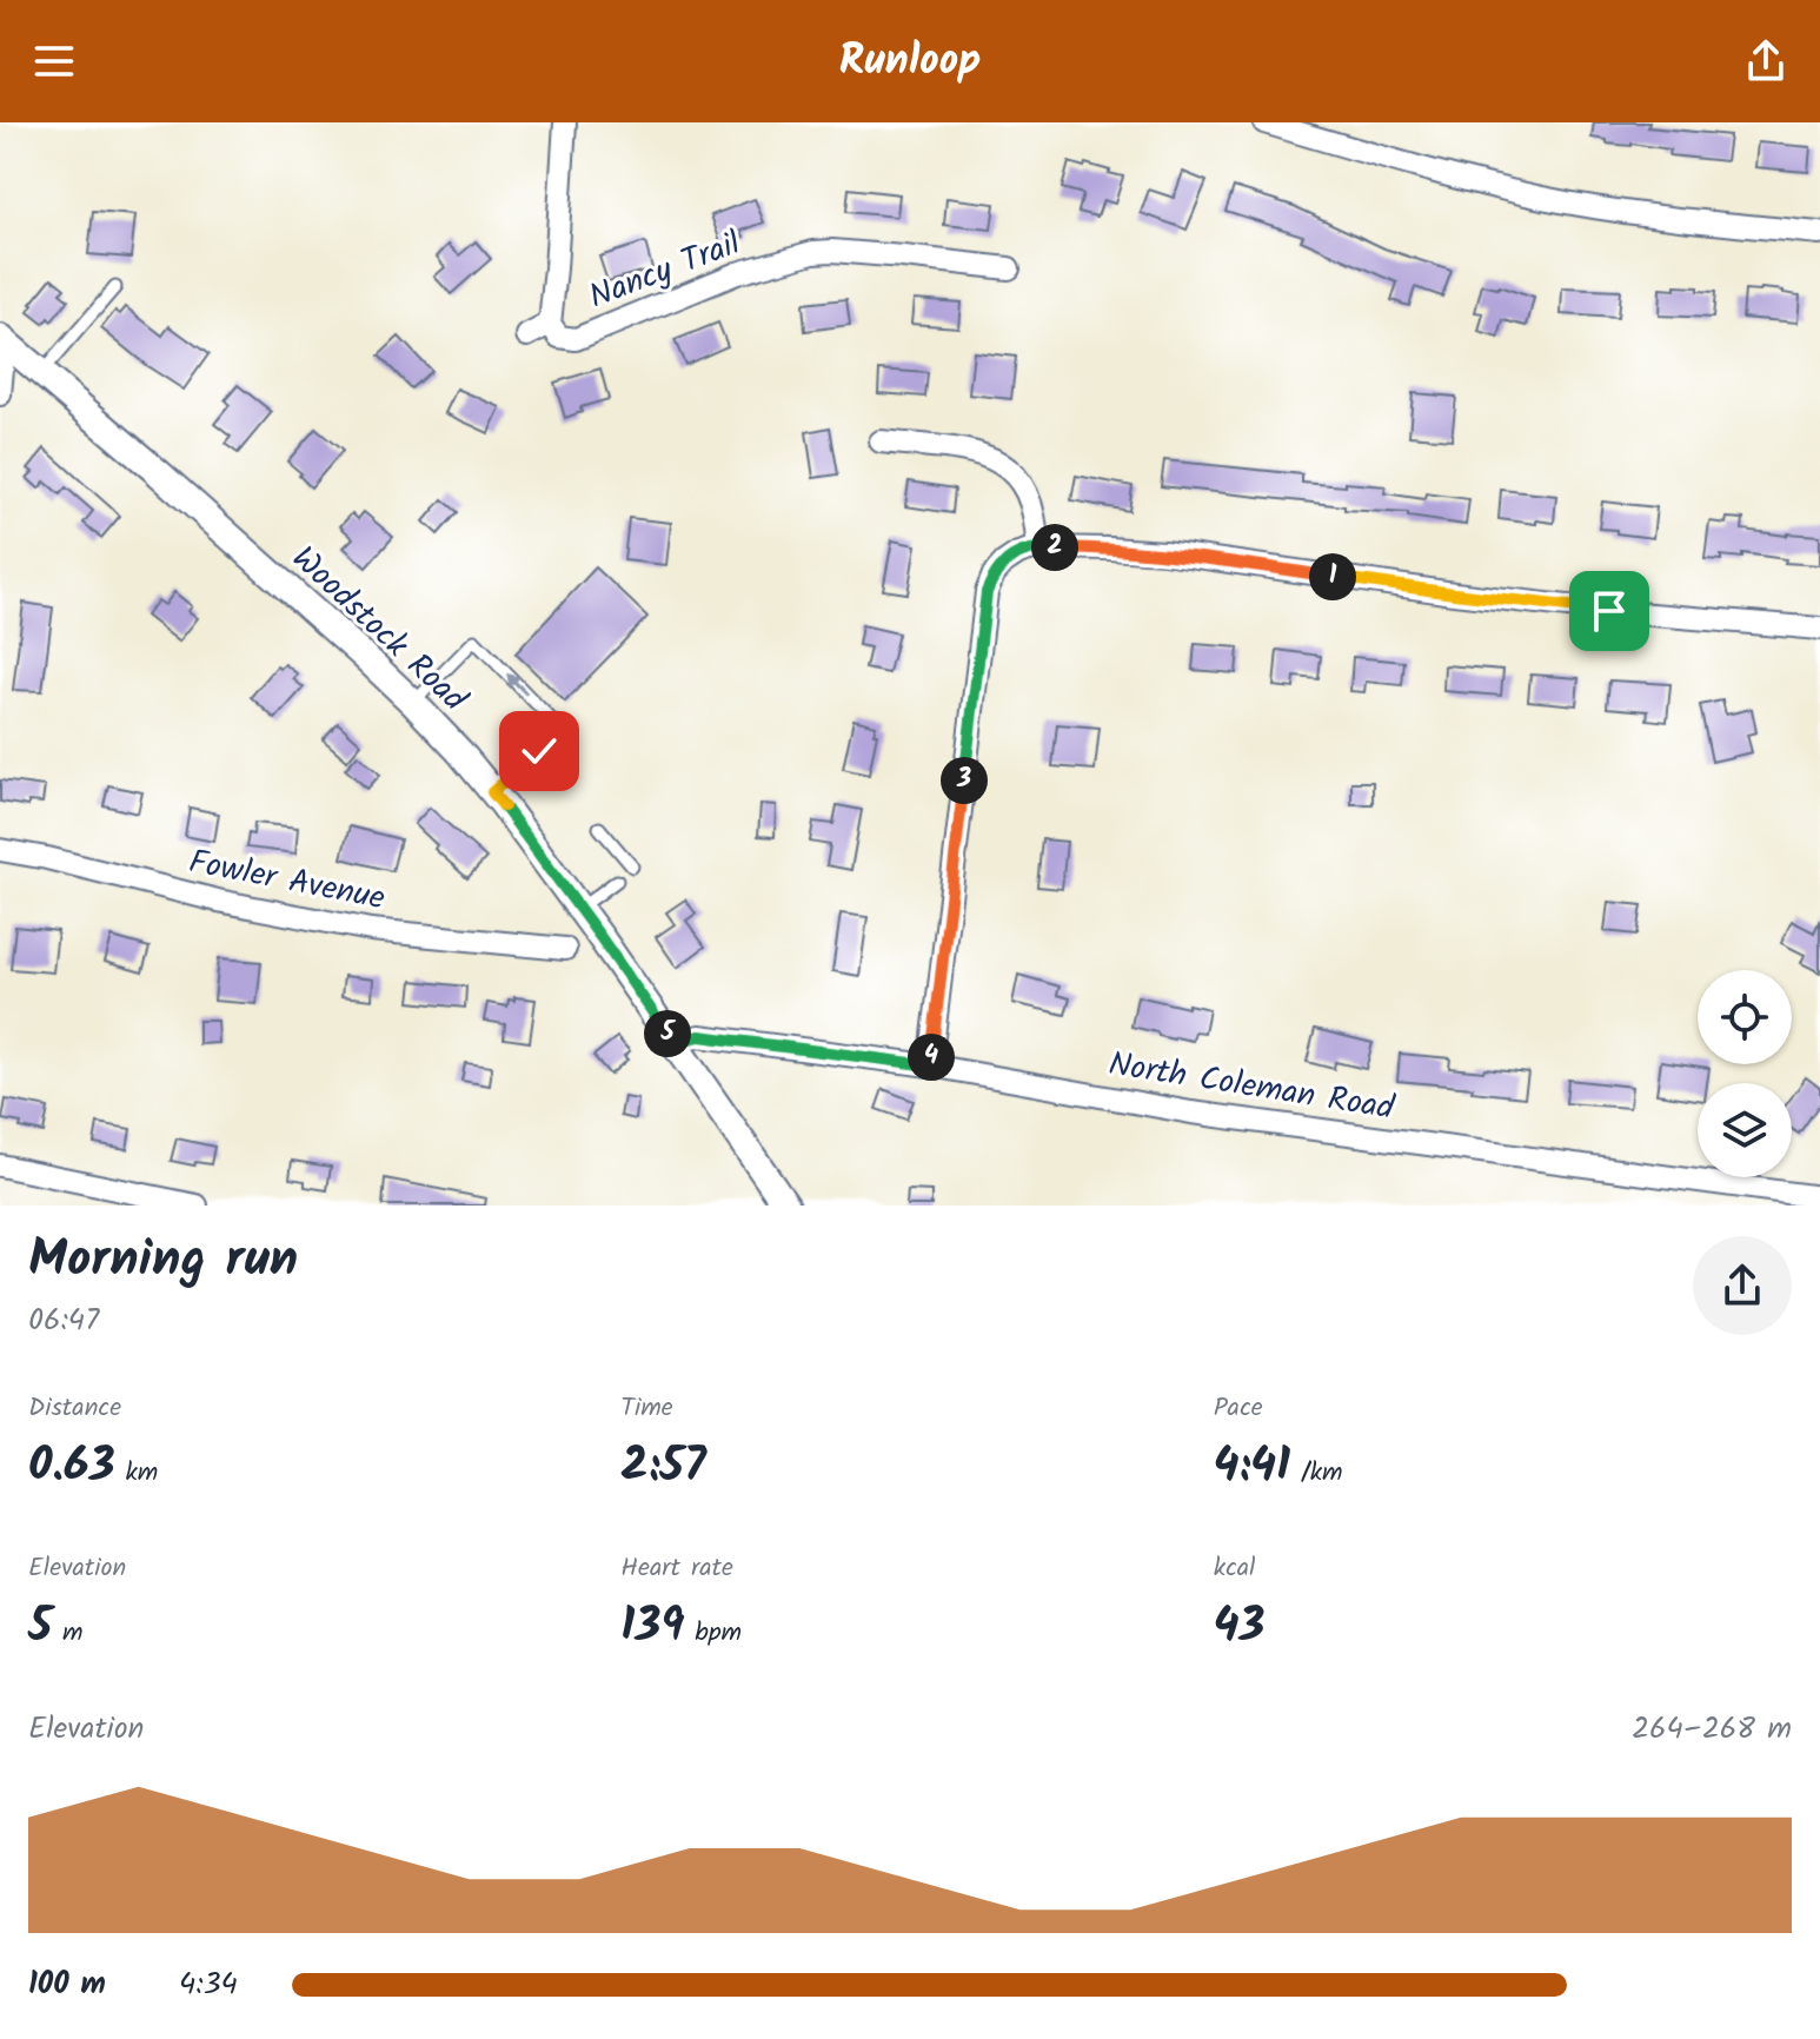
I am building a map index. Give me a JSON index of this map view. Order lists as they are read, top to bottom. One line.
{"streets":{"street":["Nancy Trail","Woodstock Road","Fowler Avenue","North Coleman Road"]},"crossings":[["Woodstock Road","North Coleman Road"]],"page":{"header":"Runloop","pins":["2","1","3","5","4"],"heading":["Morning run","06:47"],"stats":[["Distance","0.63 km"],["Time","2:57"],["Pace","4:41 /km"],["Elevation","5 m"],["Heart rate","139 bpm"],["kcal","43"]],"chart":["Elevation","264–268 m"],"list":[{"name":"100 m","note":"4:34"}]}}
